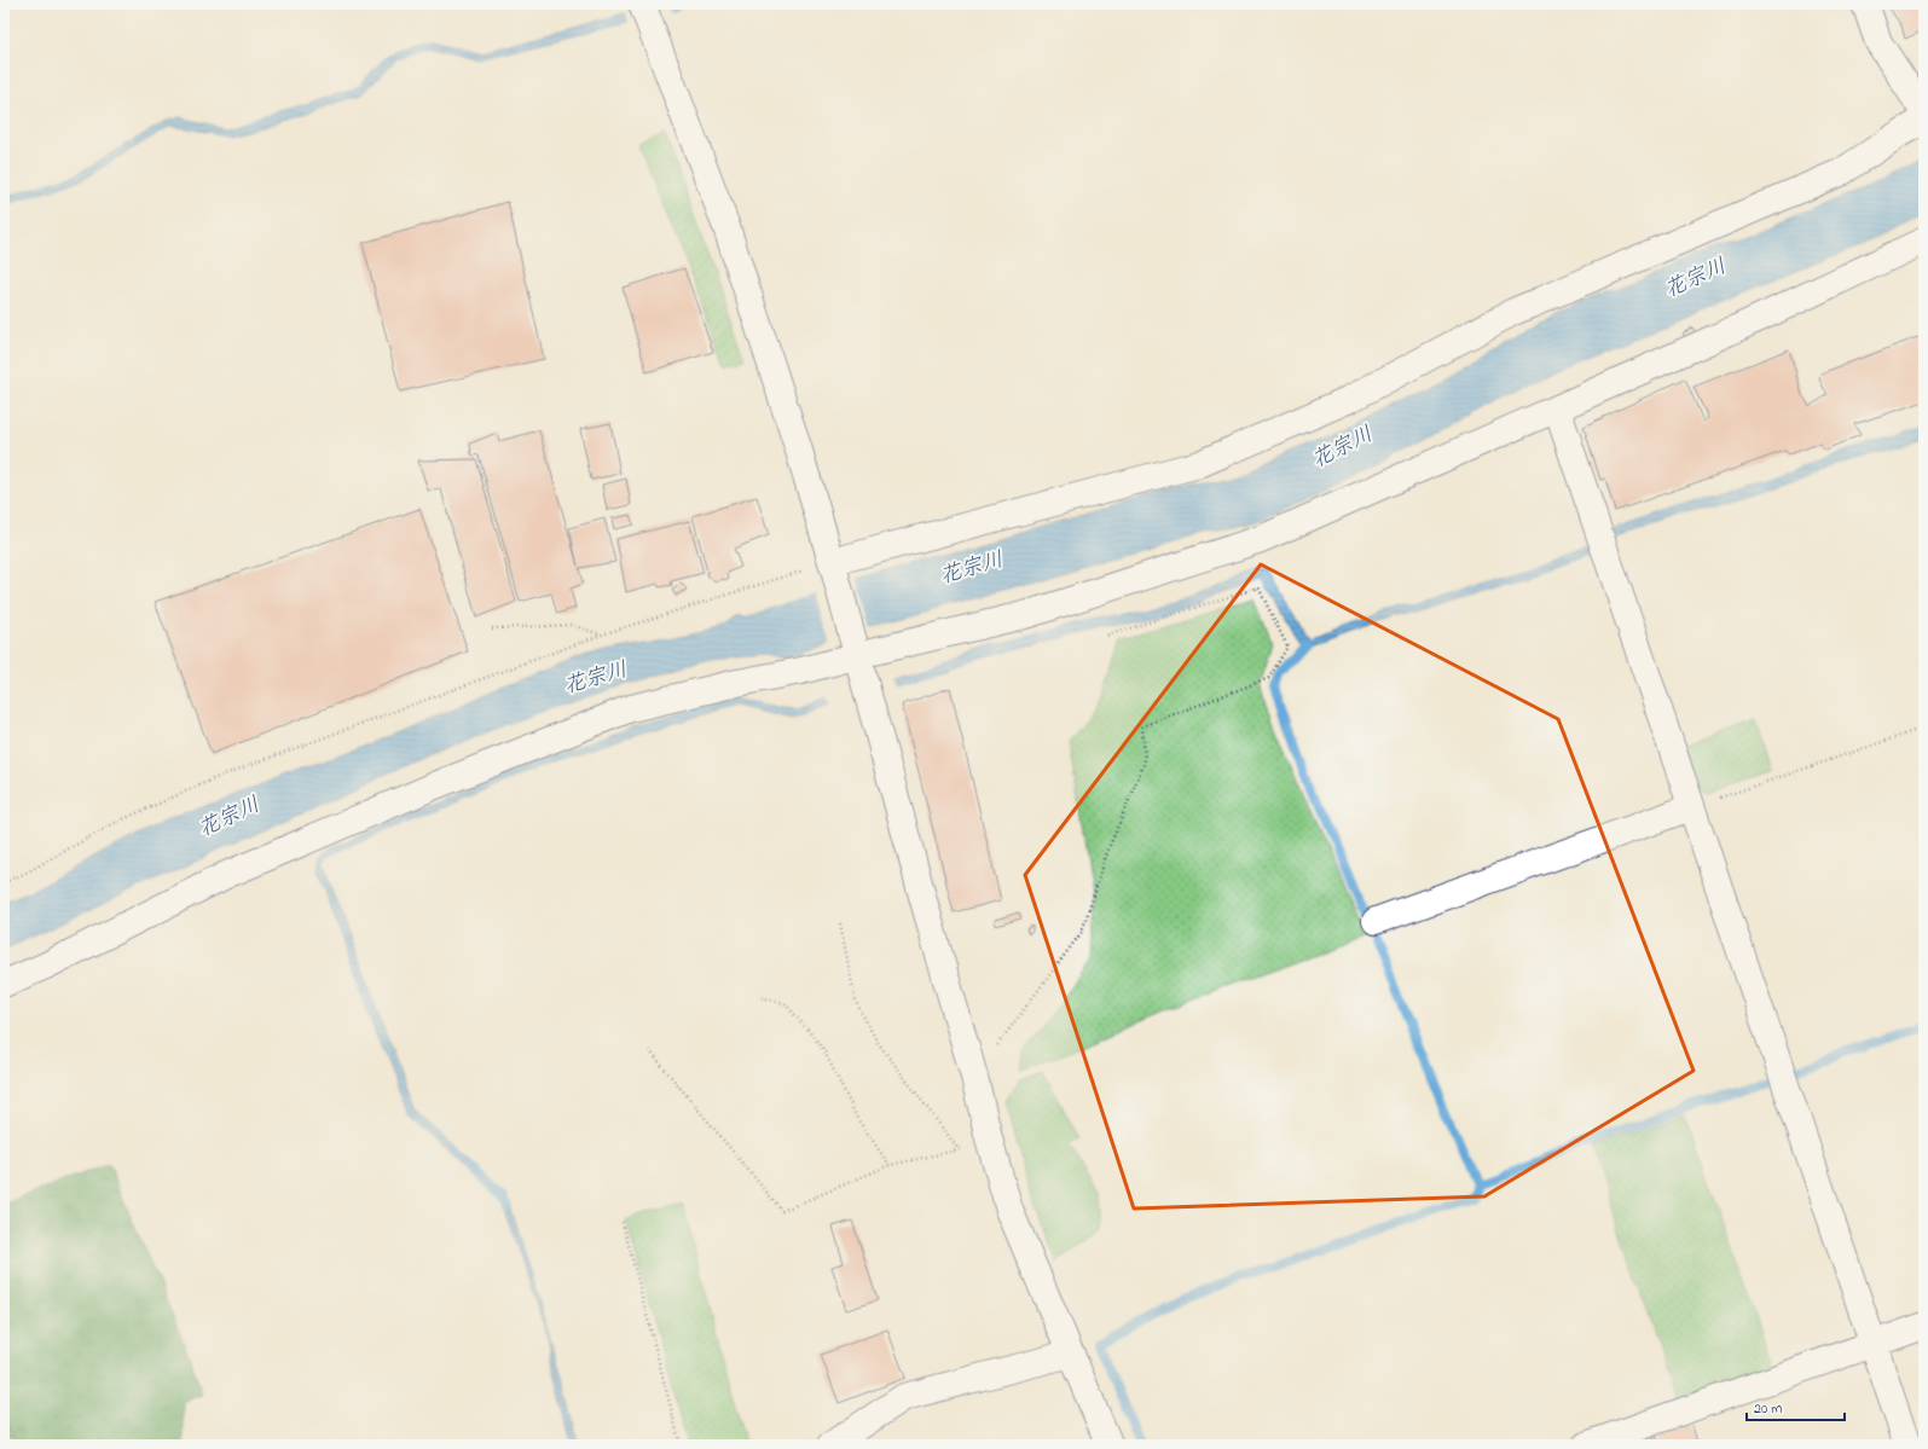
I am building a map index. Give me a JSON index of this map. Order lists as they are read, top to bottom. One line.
{"water":["花宗川"],"scale_bar":"20 m"}
